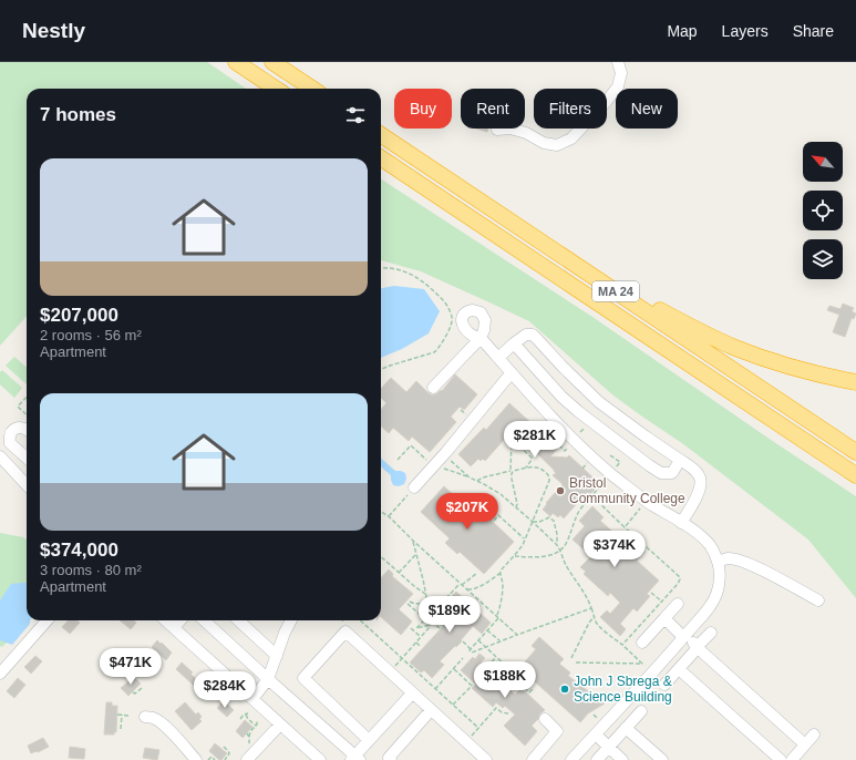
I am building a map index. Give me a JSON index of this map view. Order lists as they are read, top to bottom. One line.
{"streets":{"highway":["MA 24"]},"places":["Bristol Community College","John J Sbrega & Science Building"],"north":"top left","page":{"header":"Nestly","nav":["Map","Layers","Share"],"chip":["Buy","Rent","Filters","New"],"heading":"7 homes","list":[{"name":"$207,000","note":"2 rooms · 56 m² · Apartment"},{"name":"$374,000","note":"3 rooms · 80 m² · Apartment"}],"price":["$281K","$207K","$374K","$189K","$471K","$188K","$284K"]}}
